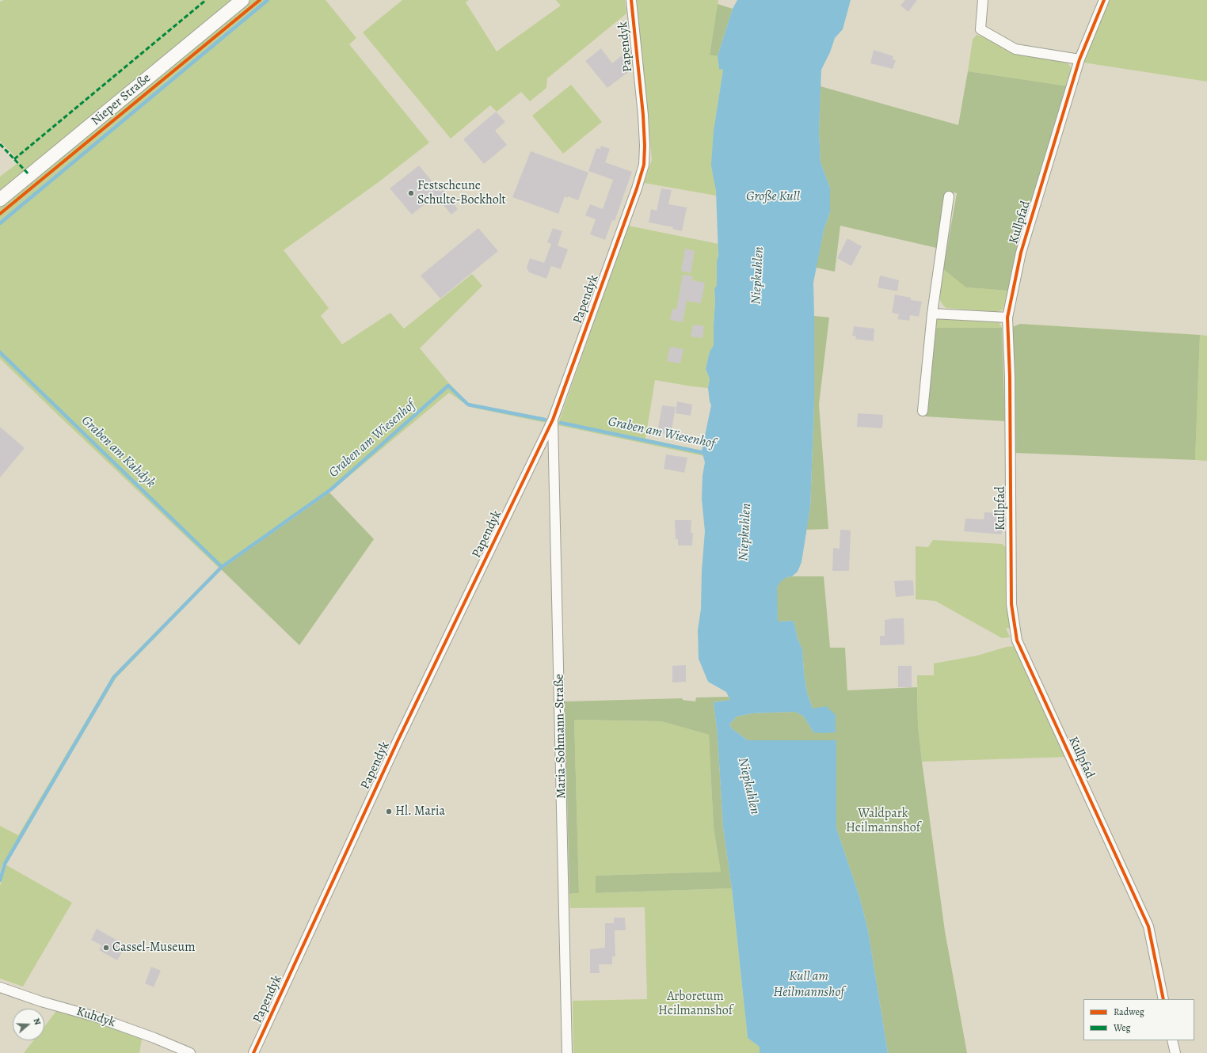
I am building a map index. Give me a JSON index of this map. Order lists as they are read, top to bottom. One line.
{"streets":{"main road":["Nieper Straße"],"street":["Papendyk","Kullpfad","Maria-Sohmann-Straße","Kuhdyk"]},"crossings":[["Papendyk","Maria-Sohmann-Straße"]],"water":["Große Kull","Niepkuhlen","Graben am Wiesenhof","Graben am Kuhdyk","Kull am Heilmannshof"],"parks":["Waldpark Heilmannshof","Arboretum Heilmannshof"],"places":["Festscheune Schulte-Bockholt","Hl. Maria","Cassel-Museum"],"legend":["Radweg","Weg"],"north":"right"}
